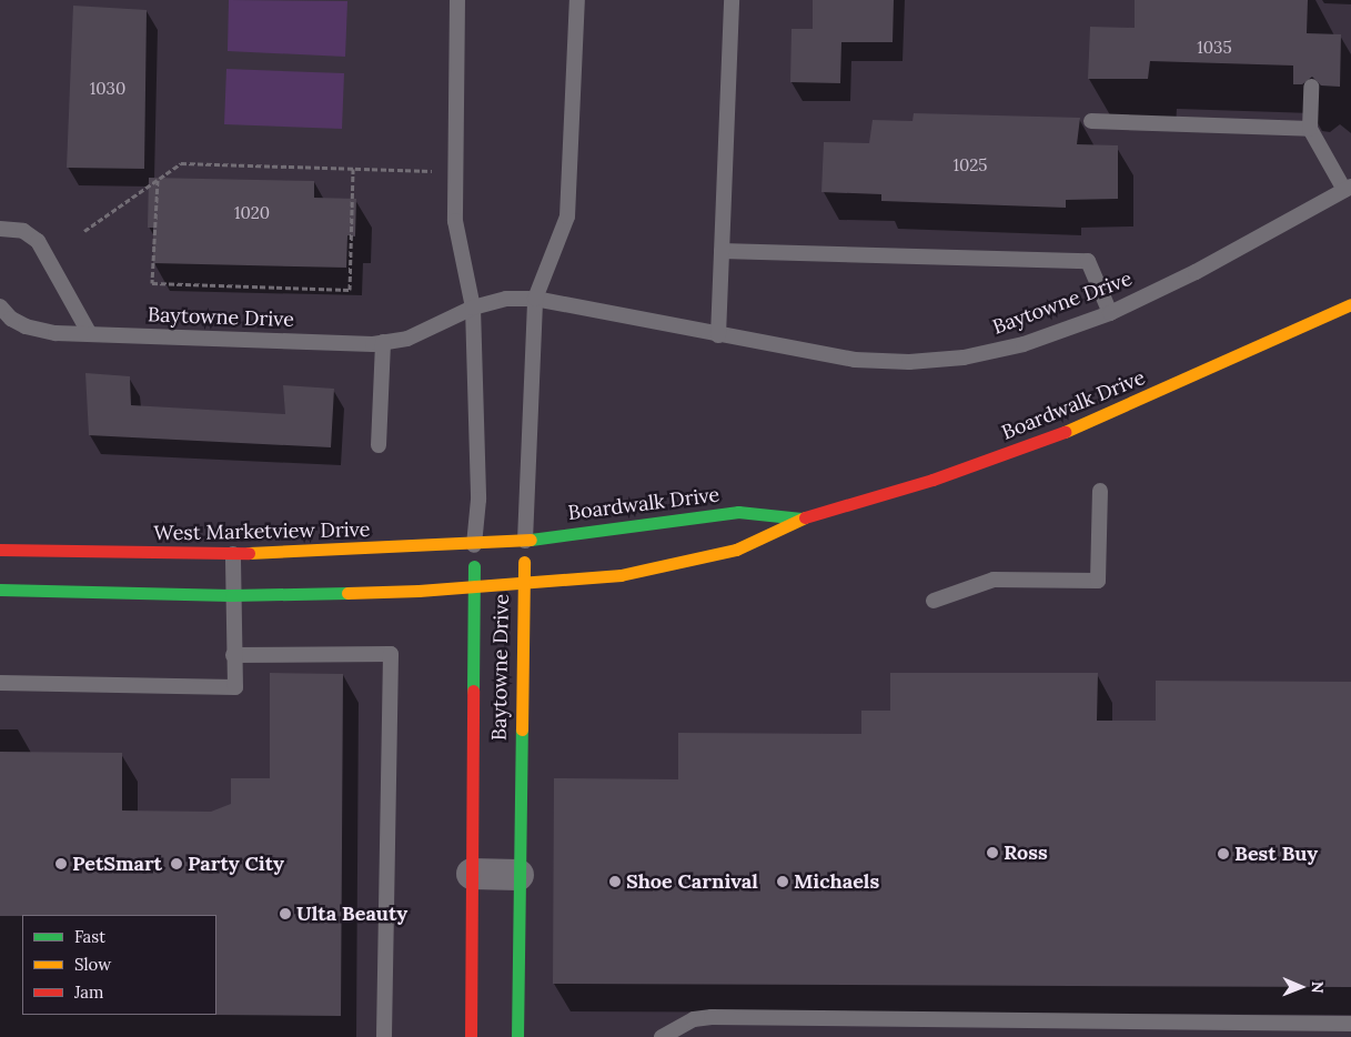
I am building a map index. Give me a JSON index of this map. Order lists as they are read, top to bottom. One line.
{"streets":{"street":["Baytowne Drive","Boardwalk Drive","West Marketview Drive"]},"crossings":[["Baytowne Drive","Boardwalk Drive"],["Baytowne Drive","West Marketview Drive"],["Boardwalk Drive","West Marketview Drive"]],"places":["Ross","Best Buy","PetSmart","Party City","Shoe Carnival","Michaels","Ulta Beauty"],"house_numbers":["1035","1030","1025","1020"],"legend":["Fast","Slow","Jam"],"north":"right"}
